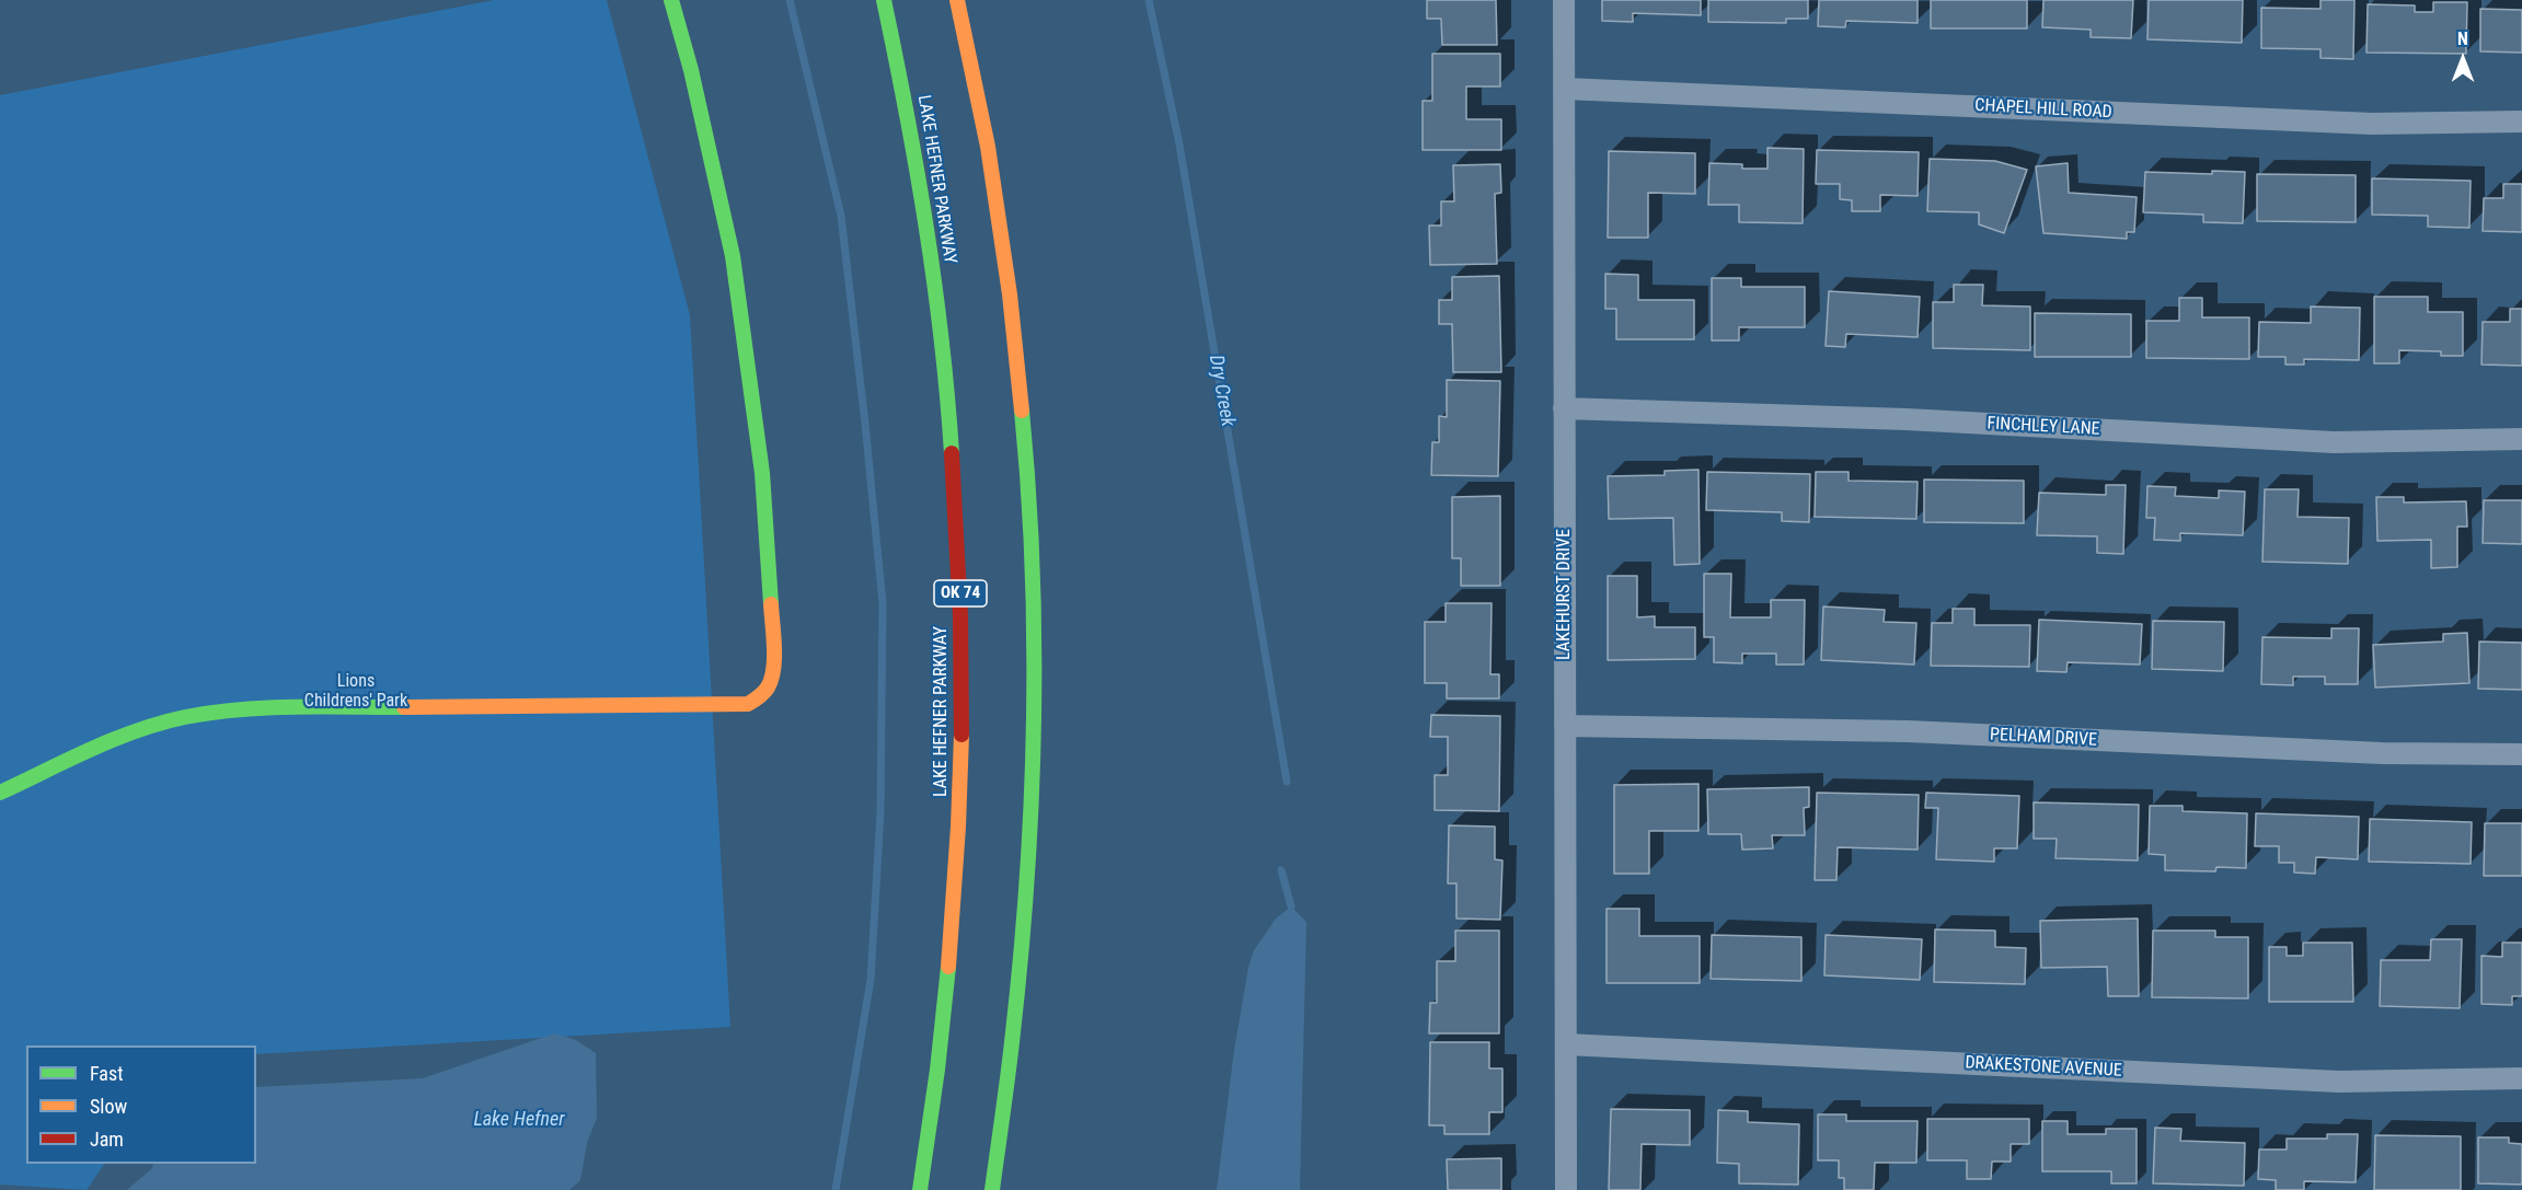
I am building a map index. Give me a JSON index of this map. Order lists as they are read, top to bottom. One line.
{"streets":{"main road":["LAKE HEFNER PARKWAY","OK 74"],"street":["CHAPEL HILL ROAD","FINCHLEY LANE","LAKEHURST DRIVE","PELHAM DRIVE","DRAKESTONE AVENUE"]},"crossings":[["CHAPEL HILL ROAD","LAKEHURST DRIVE"],["FINCHLEY LANE","LAKEHURST DRIVE"],["LAKEHURST DRIVE","PELHAM DRIVE"],["LAKEHURST DRIVE","DRAKESTONE AVENUE"]],"water":["Dry Creek","Lake Hefner"],"parks":["Lions Childrens' Park"],"legend":["Fast","Slow","Jam"],"north":"top"}
